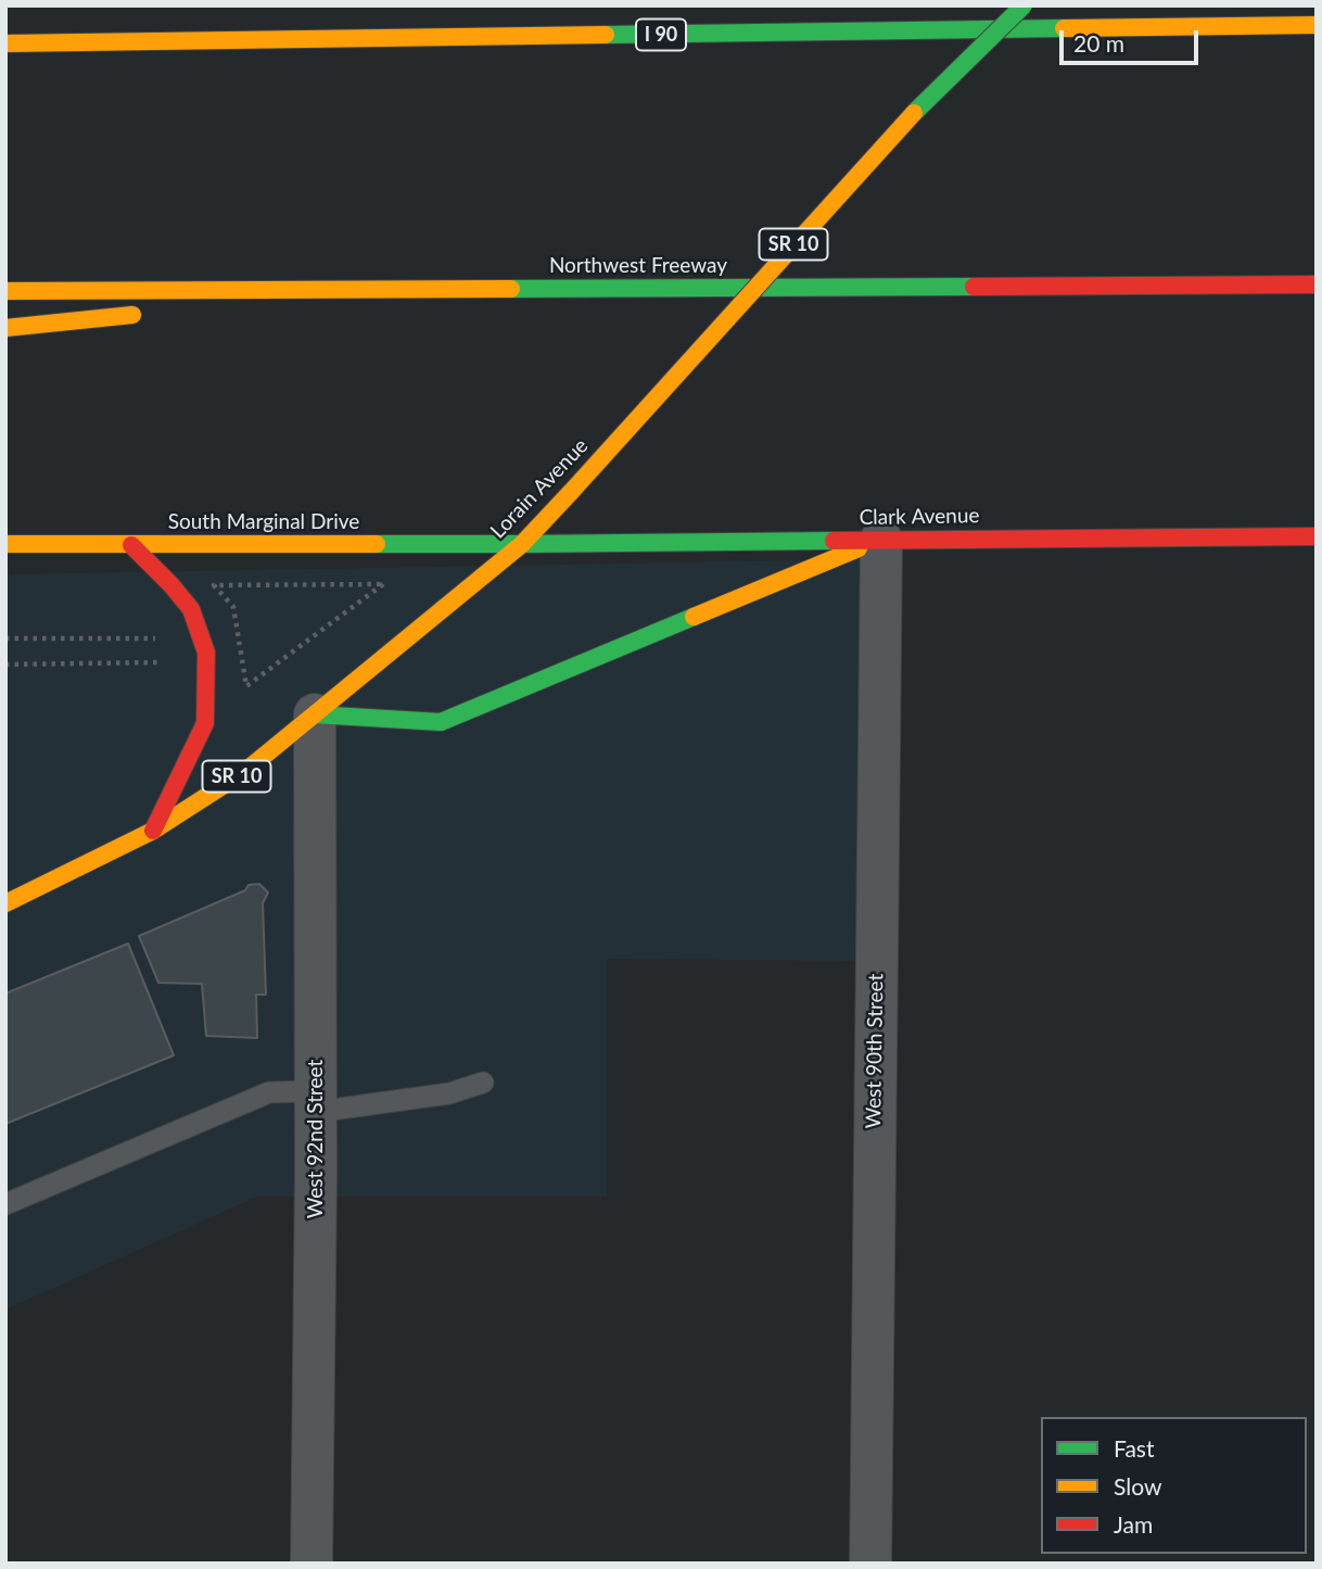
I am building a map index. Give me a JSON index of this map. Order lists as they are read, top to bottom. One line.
{"streets":{"main road":["I 90","SR 10","Northwest Freeway","Lorain Avenue","Clark Avenue","South Marginal Drive"],"street":["West 90th Street","West 92nd Street"]},"crossings":[["Lorain Avenue","Clark Avenue"],["Lorain Avenue","South Marginal Drive"],["Lorain Avenue","West 92nd Street"],["Clark Avenue","South Marginal Drive"],["Clark Avenue","West 90th Street"]],"legend":["Fast","Slow","Jam"],"scale_bar":"20 m"}
